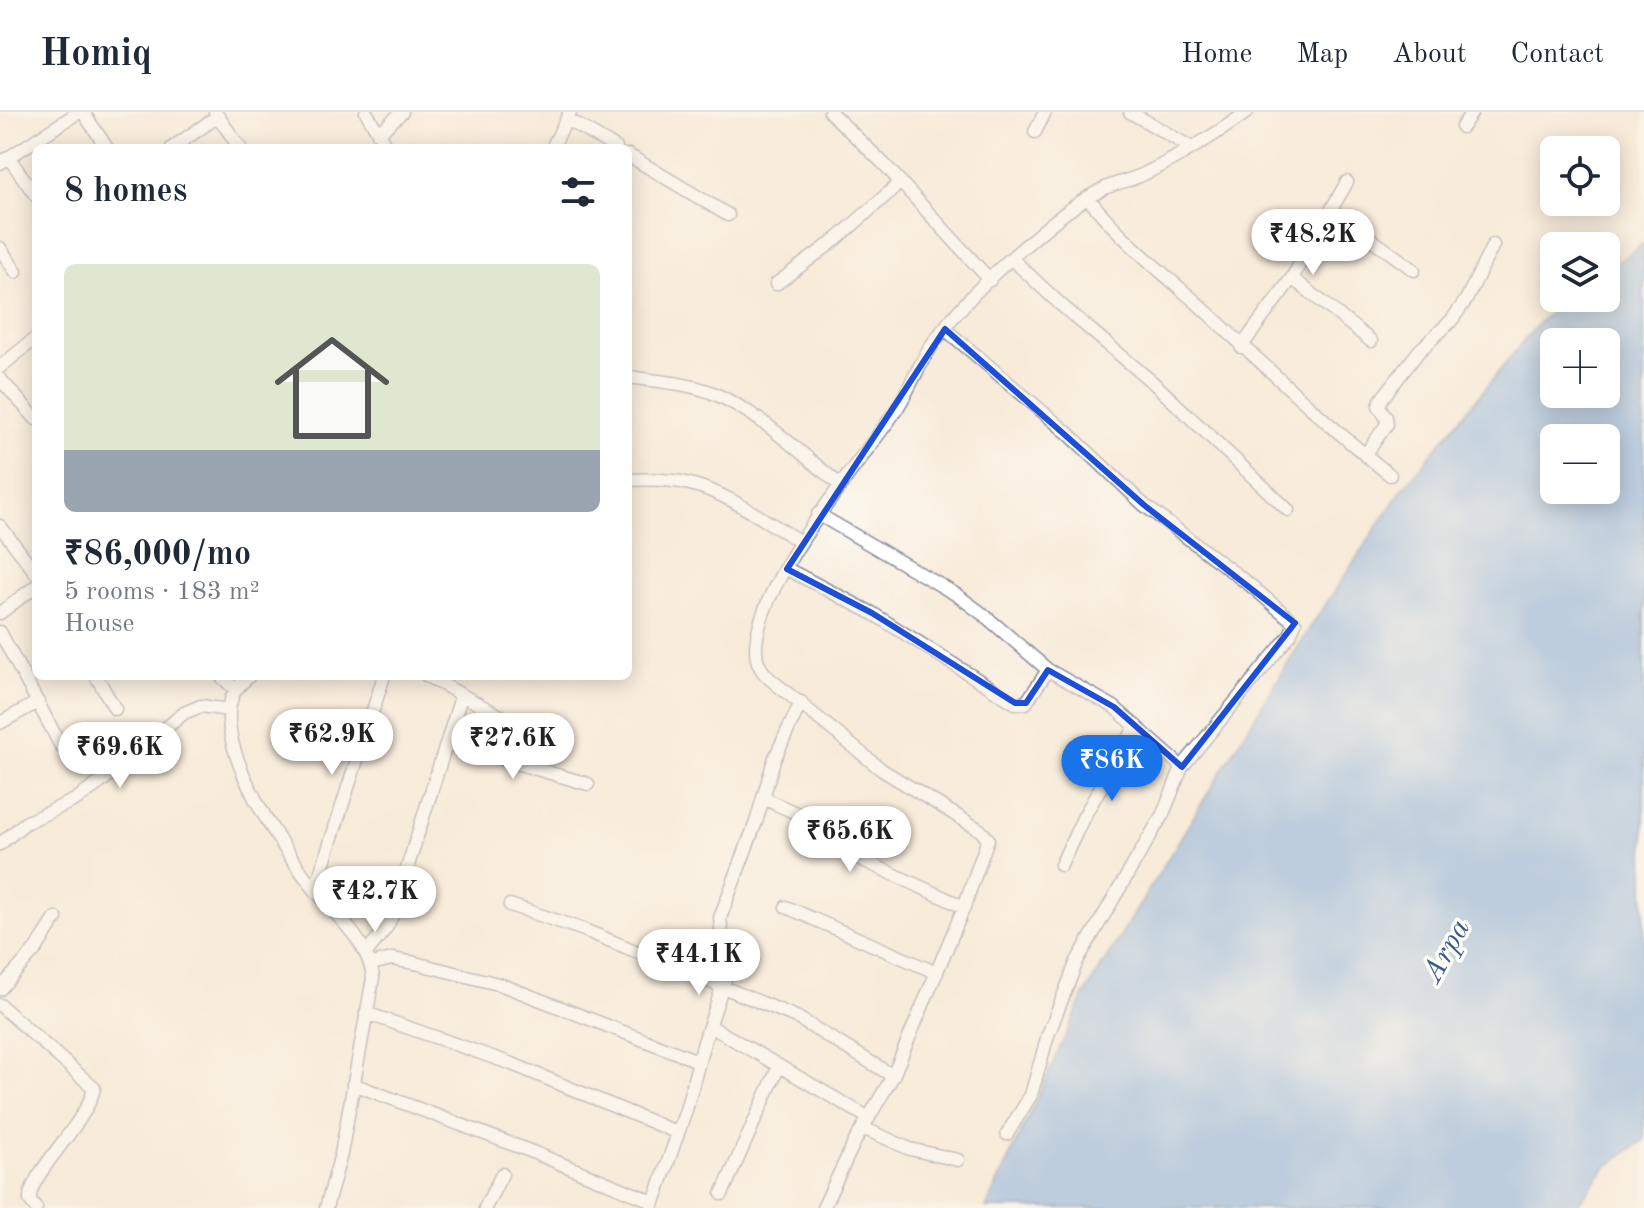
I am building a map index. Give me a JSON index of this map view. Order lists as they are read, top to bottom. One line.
{"water":["Arpa"],"page":{"header":"Homiq","nav":["Home","Map","About","Contact"],"map_buttons":["+","−"],"heading":"8 homes","price":["₹48.2K","₹62.9K","₹27.6K","₹69.6K","₹86K","₹65.6K","₹42.7K","₹44.1K"],"list":[{"name":"₹86,000/mo","note":"5 rooms · 183 m² · House"}]}}
